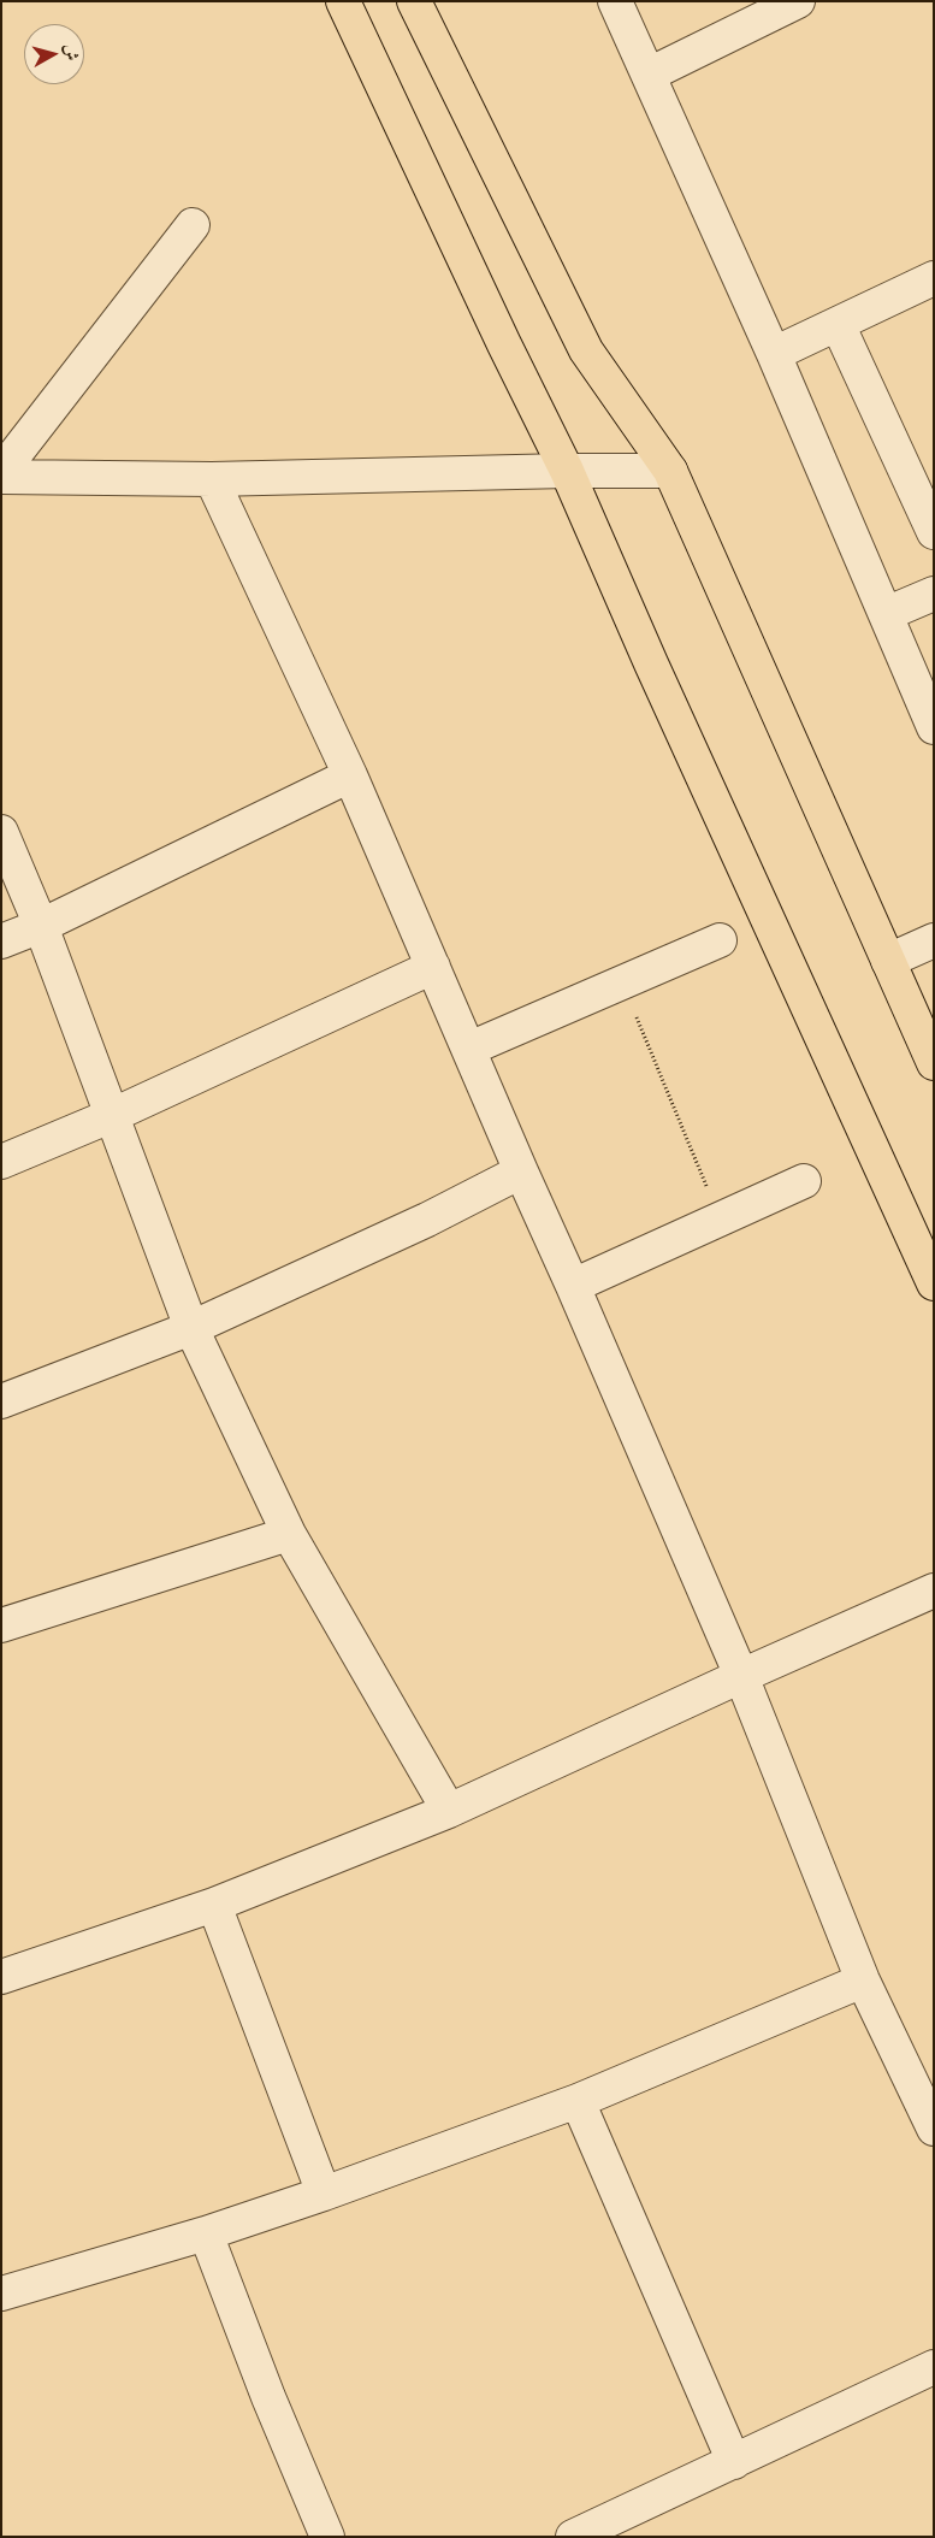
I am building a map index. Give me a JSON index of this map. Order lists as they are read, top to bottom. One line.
{"north":"right"}
